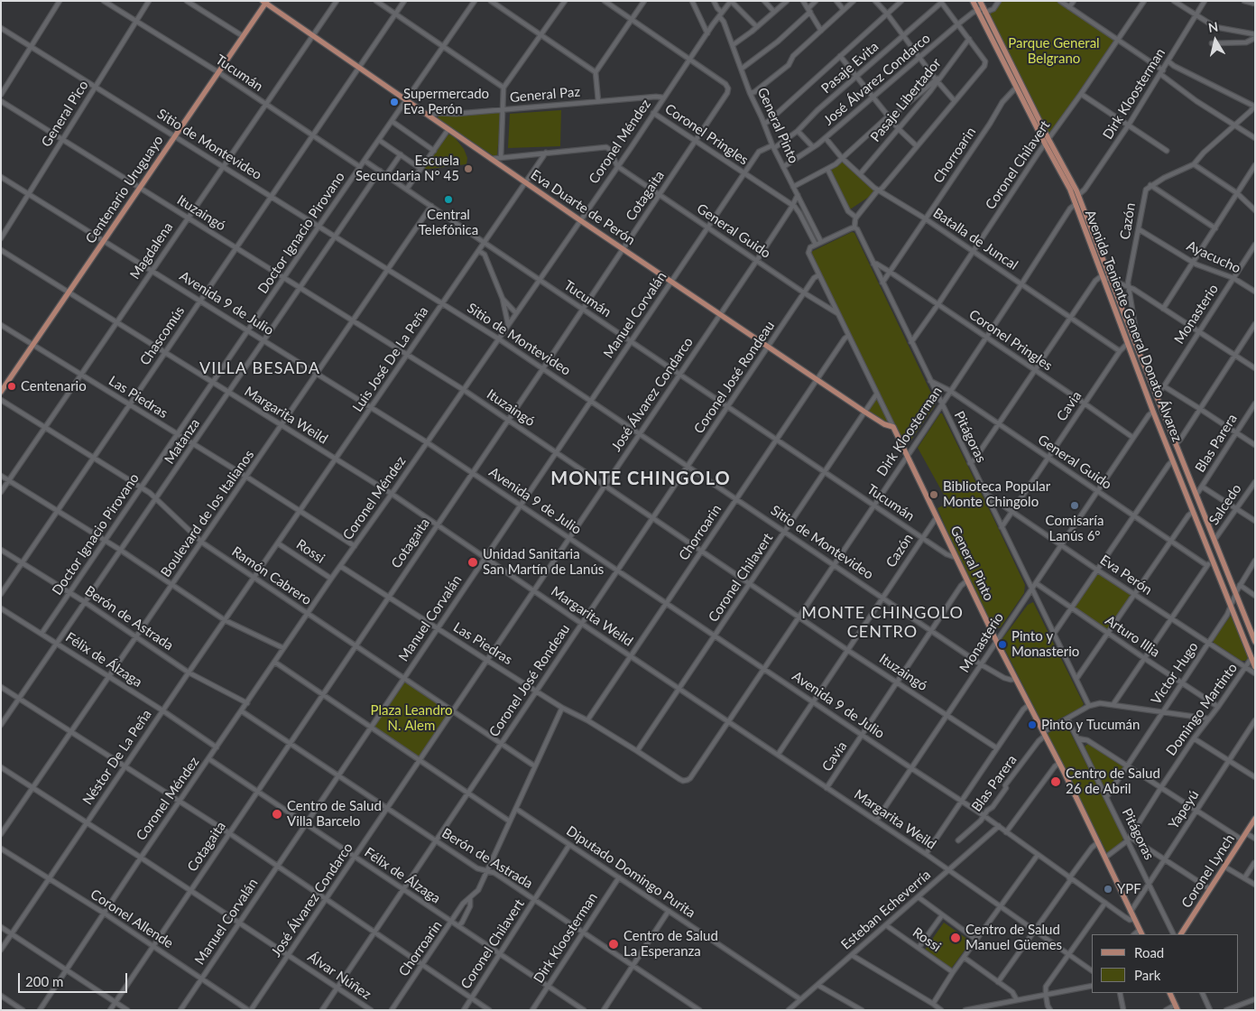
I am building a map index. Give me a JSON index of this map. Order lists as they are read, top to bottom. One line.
{"streets":{"main road":["General Pinto","Centenario Uruguayo","Eva Duarte de Perón","Avenida Teniente General Donato Álvarez","Coronel Lynch"],"street":["Pasaje Evita","Tucumán","José Álvarez Condarco","Dirk Kloosterman","General Paz","Pasaje Libertador","General Pico","Coronel Pringles","Coronel Méndez","Sitio de Montevideo","Chorroarin","Coronel Chilavert","Cotagaita","Ituzaingó","Cazón","General Guido","Doctor Ignacio Pirovano","Batalla de Juncal","Magdalena","Ayacucho","Avenida 9 de Julio","Monasterio","Manuel Corvalán","Chascomús","Luis José De La Peña","Coronel José Rondeau","Las Piedras","Cavia","Margarita Weild","Pitágoras","Matanza","Blas Parera","Salcedo","Boulevard de los Italianos","Rossi","Eva Perón","Ramón Cabrero","Berón de Astrada","Arturo Illia","Félix de Álzaga","Victor Hugo","Domingo Martinto","Néstor De La Peña","Yapeyú","Diputado Domingo Purita","Esteban Echeverría","Coronel Allende","Álvar Núñez"]},"crossings":[["Pasaje Evita","General Pinto"],["Pasaje Evita","Manuel Corvalán"],["Tucumán","José Álvarez Condarco"],["Tucumán","Dirk Kloosterman"],["Tucumán","General Pico"],["Tucumán","General Pinto"],["Tucumán","Coronel Méndez"],["Tucumán","Chorroarin"],["Tucumán","Coronel Chilavert"],["Tucumán","Centenario Uruguayo"],["Tucumán","Cotagaita"],["Tucumán","Cazón"],["Tucumán","Doctor Ignacio Pirovano"],["Tucumán","Magdalena"],["Tucumán","Manuel Corvalán"],["Tucumán","Chascomús"],["Tucumán","Luis José De La Peña"],["Tucumán","Coronel José Rondeau"],["Tucumán","Matanza"],["Tucumán","Boulevard de los Italianos"],["José Álvarez Condarco","General Pinto"],["José Álvarez Condarco","Coronel Pringles"],["José Álvarez Condarco","Sitio de Montevideo"],["José Álvarez Condarco","Eva Duarte de Perón"],["José Álvarez Condarco","Ituzaingó"],["José Álvarez Condarco","General Guido"],["José Álvarez Condarco","Batalla de Juncal"],["José Álvarez Condarco","Avenida 9 de Julio"],["José Álvarez Condarco","Avenida Teniente General Donato Álvarez"],["José Álvarez Condarco","Las Piedras"],["José Álvarez Condarco","Margarita Weild"],["José Álvarez Condarco","Ramón Cabrero"],["José Álvarez Condarco","Berón de Astrada"],["José Álvarez Condarco","Félix de Álzaga"],["José Álvarez Condarco","Coronel Allende"],["José Álvarez Condarco","Álvar Núñez"],["Dirk Kloosterman","General Pinto"],["Dirk Kloosterman","Coronel Pringles"],["Dirk Kloosterman","Sitio de Montevideo"],["Dirk Kloosterman","Ituzaingó"],["Dirk Kloosterman","General Guido"],["Dirk Kloosterman","Batalla de Juncal"],["Dirk Kloosterman","Avenida 9 de Julio"],["Dirk Kloosterman","Avenida Teniente General Donato Álvarez"],["Dirk Kloosterman","Las Piedras"],["Dirk Kloosterman","Margarita Weild"],["Dirk Kloosterman","Pitágoras"],["Dirk Kloosterman","Berón de Astrada"],["Dirk Kloosterman","Félix de Álzaga"],["Dirk Kloosterman","Diputado Domingo Purita"],["General Paz","Coronel Méndez"],["General Paz","Eva Duarte de Perón"],["Pasaje Libertador","Batalla de Juncal"],["General Pico","Sitio de Montevideo"],["General Pico","Ituzaingó"],["General Pico","Avenida 9 de Julio"],["General Pinto","Coronel Méndez"],["General Pinto","Sitio de Montevideo"],["General Pinto","Chorroarin"],["General Pinto","Coronel Chilavert"],["General Pinto","Eva Duarte de Perón"],["General Pinto","Cazón"],["General Pinto","General Guido"],["General Pinto","Avenida 9 de Julio"],["General Pinto","Monasterio"],["General Pinto","Coronel José Rondeau"],["General Pinto","Cavia"],["General Pinto","Blas Parera"],["General Pinto","Domingo Martinto"],["General Pinto","Yapeyú"],["Coronel Pringles","Coronel Méndez"],["Coronel Pringles","Chorroarin"],["Coronel Pringles","Coronel Chilavert"],["Coronel Pringles","Cotagaita"],["Coronel Pringles","Monasterio"],["Coronel Pringles","Manuel Corvalán"],["Coronel Pringles","Cavia"],["Coronel Pringles","Pitágoras"],["Coronel Méndez","Sitio de Montevideo"],["Coronel Méndez","Cotagaita"],["Coronel Méndez","Eva Duarte de Perón"],["Coronel Méndez","Ituzaingó"],["Coronel Méndez","General Guido"],["Coronel Méndez","Avenida 9 de Julio"],["Coronel Méndez","Las Piedras"],["Coronel Méndez","Margarita Weild"],["Coronel Méndez","Rossi"],["Coronel Méndez","Ramón Cabrero"],["Coronel Méndez","Berón de Astrada"],["Coronel Méndez","Félix de Álzaga"],["Coronel Méndez","Coronel Allende"],["Coronel Méndez","Álvar Núñez"],["Sitio de Montevideo","Chorroarin"],["Sitio de Montevideo","Coronel Chilavert"],["Sitio de Montevideo","Centenario Uruguayo"],["Sitio de Montevideo","Cotagaita"],["Sitio de Montevideo","Cazón"],["Sitio de Montevideo","Doctor Ignacio Pirovano"],["Sitio de Montevideo","Magdalena"],["Sitio de Montevideo","Monasterio"],["Sitio de Montevideo","Manuel Corvalán"],["Sitio de Montevideo","Chascomús"],["Sitio de Montevideo","Luis José De La Peña"],["Sitio de Montevideo","Coronel José Rondeau"],["Sitio de Montevideo","Cavia"],["Sitio de Montevideo","Matanza"],["Sitio de Montevideo","Boulevard de los Italianos"],["Chorroarin","Eva Duarte de Perón"],["Chorroarin","Ituzaingó"],["Chorroarin","Batalla de Juncal"],["Chorroarin","Avenida 9 de Julio"],["Chorroarin","Avenida Teniente General Donato Álvarez"],["Chorroarin","Las Piedras"],["Chorroarin","Margarita Weild"],["Chorroarin","Pitágoras"],["Chorroarin","Ramón Cabrero"],["Chorroarin","Berón de Astrada"],["Chorroarin","Félix de Álzaga"],["Chorroarin","Diputado Domingo Purita"],["Coronel Chilavert","Eva Duarte de Perón"],["Coronel Chilavert","Ituzaingó"],["Coronel Chilavert","Batalla de Juncal"],["Coronel Chilavert","Avenida 9 de Julio"],["Coronel Chilavert","Avenida Teniente General Donato Álvarez"],["Coronel Chilavert","Las Piedras"],["Coronel Chilavert","Margarita Weild"],["Coronel Chilavert","Pitágoras"],["Coronel Chilavert","Berón de Astrada"],["Coronel Chilavert","Félix de Álzaga"],["Coronel Chilavert","Diputado Domingo Purita"],["Centenario Uruguayo","Eva Duarte de Perón"],["Centenario Uruguayo","Ituzaingó"],["Centenario Uruguayo","Avenida 9 de Julio"],["Centenario Uruguayo","Las Piedras"],["Centenario Uruguayo","Margarita Weild"],["Cotagaita","Eva Duarte de Perón"],["Cotagaita","Ituzaingó"],["Cotagaita","General Guido"],["Cotagaita","Avenida 9 de Julio"],["Cotagaita","Las Piedras"],["Cotagaita","Margarita Weild"],["Cotagaita","Ramón Cabrero"],["Cotagaita","Berón de Astrada"],["Cotagaita","Félix de Álzaga"],["Cotagaita","Coronel Allende"],["Cotagaita","Álvar Núñez"],["Eva Duarte de Perón","Doctor Ignacio Pirovano"],["Eva Duarte de Perón","Magdalena"],["Eva Duarte de Perón","Manuel Corvalán"],["Eva Duarte de Perón","Chascomús"],["Eva Duarte de Perón","Luis José De La Peña"],["Eva Duarte de Perón","Coronel José Rondeau"],["Ituzaingó","Cazón"],["Ituzaingó","Doctor Ignacio Pirovano"],["Ituzaingó","Magdalena"],["Ituzaingó","Monasterio"],["Ituzaingó","Manuel Corvalán"],["Ituzaingó","Chascomús"],["Ituzaingó","Luis José De La Peña"],["Ituzaingó","Coronel José Rondeau"],["Ituzaingó","Cavia"],["Ituzaingó","Matanza"],["Ituzaingó","Boulevard de los Italianos"],["Cazón","Ayacucho"],["Cazón","Avenida 9 de Julio"],["Cazón","Avenida Teniente General Donato Álvarez"],["Cazón","Margarita Weild"],["General Guido","Monasterio"],["General Guido","Manuel Corvalán"],["General Guido","Coronel José Rondeau"],["General Guido","Cavia"],["General Guido","Pitágoras"],["Doctor Ignacio Pirovano","Avenida 9 de Julio"],["Doctor Ignacio Pirovano","Las Piedras"],["Doctor Ignacio Pirovano","Margarita Weild"],["Doctor Ignacio Pirovano","Ramón Cabrero"],["Doctor Ignacio Pirovano","Berón de Astrada"],["Doctor Ignacio Pirovano","Félix de Álzaga"],["Batalla de Juncal","Cavia"],["Magdalena","Avenida 9 de Julio"],["Magdalena","Las Piedras"],["Magdalena","Margarita Weild"],["Magdalena","Ramón Cabrero"],["Ayacucho","Monasterio"],["Avenida 9 de Julio","Monasterio"],["Avenida 9 de Julio","Manuel Corvalán"],["Avenida 9 de Julio","Chascomús"],["Avenida 9 de Julio","Luis José De La Peña"],["Avenida 9 de Julio","Coronel José Rondeau"],["Avenida 9 de Julio","Cavia"],["Avenida 9 de Julio","Matanza"],["Avenida 9 de Julio","Blas Parera"],["Avenida 9 de Julio","Boulevard de los Italianos"],["Avenida 9 de Julio","Esteban Echeverría"],["Monasterio","Avenida Teniente General Donato Álvarez"],["Monasterio","Margarita Weild"],["Monasterio","Pitágoras"],["Monasterio","Eva Perón"],["Monasterio","Arturo Illia"],["Manuel Corvalán","Las Piedras"],["Manuel Corvalán","Margarita Weild"],["Manuel Corvalán","Ramón Cabrero"],["Manuel Corvalán","Berón de Astrada"],["Manuel Corvalán","Félix de Álzaga"],["Manuel Corvalán","Coronel Allende"],["Manuel Corvalán","Álvar Núñez"],["Avenida Teniente General Donato Álvarez","Cavia"],["Avenida Teniente General Donato Álvarez","Blas Parera"],["Avenida Teniente General Donato Álvarez","Salcedo"],["Avenida Teniente General Donato Álvarez","Victor Hugo"],["Avenida Teniente General Donato Álvarez","Domingo Martinto"],["Chascomús","Las Piedras"],["Chascomús","Margarita Weild"],["Chascomús","Ramón Cabrero"],["Chascomús","Berón de Astrada"],["Luis José De La Peña","Las Piedras"],["Luis José De La Peña","Margarita Weild"],["Luis José De La Peña","Rossi"],["Luis José De La Peña","Ramón Cabrero"],["Luis José De La Peña","Néstor De La Peña"],["Coronel José Rondeau","Las Piedras"],["Coronel José Rondeau","Margarita Weild"],["Coronel José Rondeau","Ramón Cabrero"],["Coronel José Rondeau","Berón de Astrada"],["Coronel José Rondeau","Félix de Álzaga"],["Coronel José Rondeau","Álvar Núñez"],["Las Piedras","Matanza"],["Las Piedras","Boulevard de los Italianos"],["Cavia","Margarita Weild"],["Cavia","Pitágoras"],["Cavia","Eva Perón"],["Margarita Weild","Matanza"],["Margarita Weild","Boulevard de los Italianos"],["Margarita Weild","Esteban Echeverría"],["Pitágoras","Eva Perón"],["Pitágoras","Victor Hugo"],["Pitágoras","Domingo Martinto"],["Pitágoras","Yapeyú"],["Matanza","Ramón Cabrero"],["Matanza","Berón de Astrada"],["Matanza","Félix de Álzaga"],["Boulevard de los Italianos","Ramón Cabrero"],["Boulevard de los Italianos","Berón de Astrada"],["Boulevard de los Italianos","Félix de Álzaga"],["Boulevard de los Italianos","Álvar Núñez"],["Rossi","Esteban Echeverría"],["Eva Perón","Victor Hugo"],["Eva Perón","Domingo Martinto"],["Ramón Cabrero","Néstor De La Peña"],["Berón de Astrada","Néstor De La Peña"],["Arturo Illia","Victor Hugo"],["Arturo Illia","Domingo Martinto"],["Félix de Álzaga","Néstor De La Peña"],["Néstor De La Peña","Coronel Allende"],["Néstor De La Peña","Álvar Núñez"],["Diputado Domingo Purita","Esteban Echeverría"]],"districts":["VILLA BESADA","MONTE CHINGOLO","MONTE CHINGOLO CENTRO"],"parks":["Parque General Belgrano","Plaza Leandro N. Alem"],"places":["Supermercado Eva Perón","Escuela Secundaria N° 45","Central Telefónica","Centenario","Biblioteca Popular Monte Chingolo","Comisaría Lanús 6°","Unidad Sanitaria San Martín de Lanús","Pinto y Monasterio","Pinto y Tucumán","Centro de Salud 26 de Abril","Centro de Salud Villa Barcelo","YPF","Centro de Salud Manuel Güemes","Centro de Salud La Esperanza"],"legend":["Road","Park"],"scale_bar":"200 m","north":"top"}
